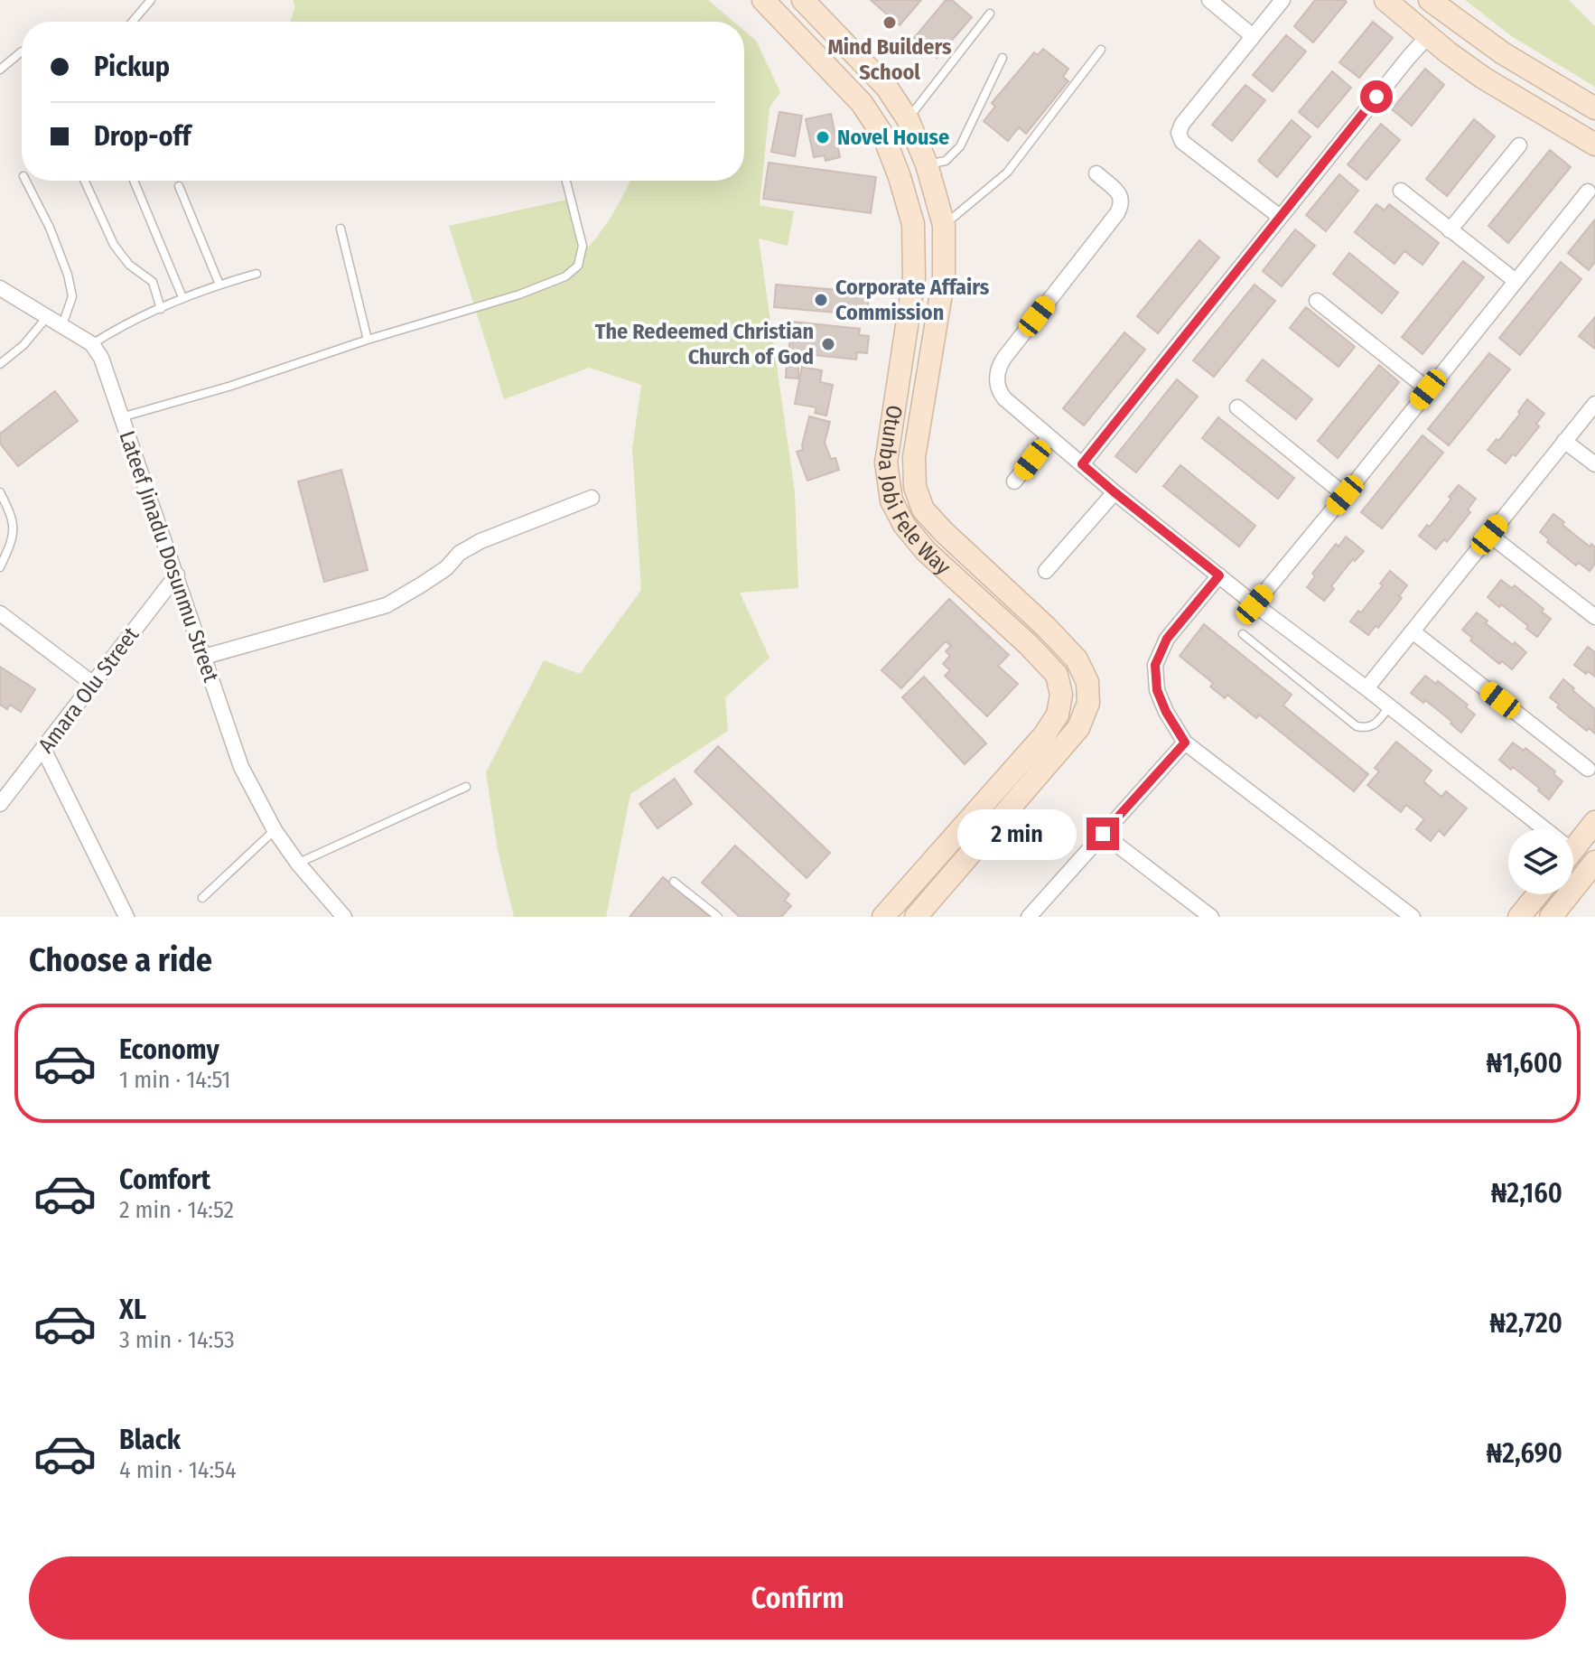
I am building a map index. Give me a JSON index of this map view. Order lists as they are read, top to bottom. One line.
{"streets":{"street":["Otunba Jobi Fele Way","Lateef Jinadu Dosunmu Street","Amara Olu Street"]},"crossings":[["Lateef Jinadu Dosunmu Street","Amara Olu Street"]],"places":["Mind Builders School","Novel House","Corporate Affairs Commission","The Redeemed Christian Church of God"],"page":{"banner":["Pickup","Drop-off"],"bubble":"2 min","heading":"Choose a ride","list":[{"name":"Economy","note":"1 min · 14:51","value":"₦1,600"},{"name":"Comfort","note":"2 min · 14:52","value":"₦2,160"},{"name":"XL","note":"3 min · 14:53","value":"₦2,720"},{"name":"Black","note":"4 min · 14:54","value":"₦2,690"}],"buttons":"Confirm"}}
